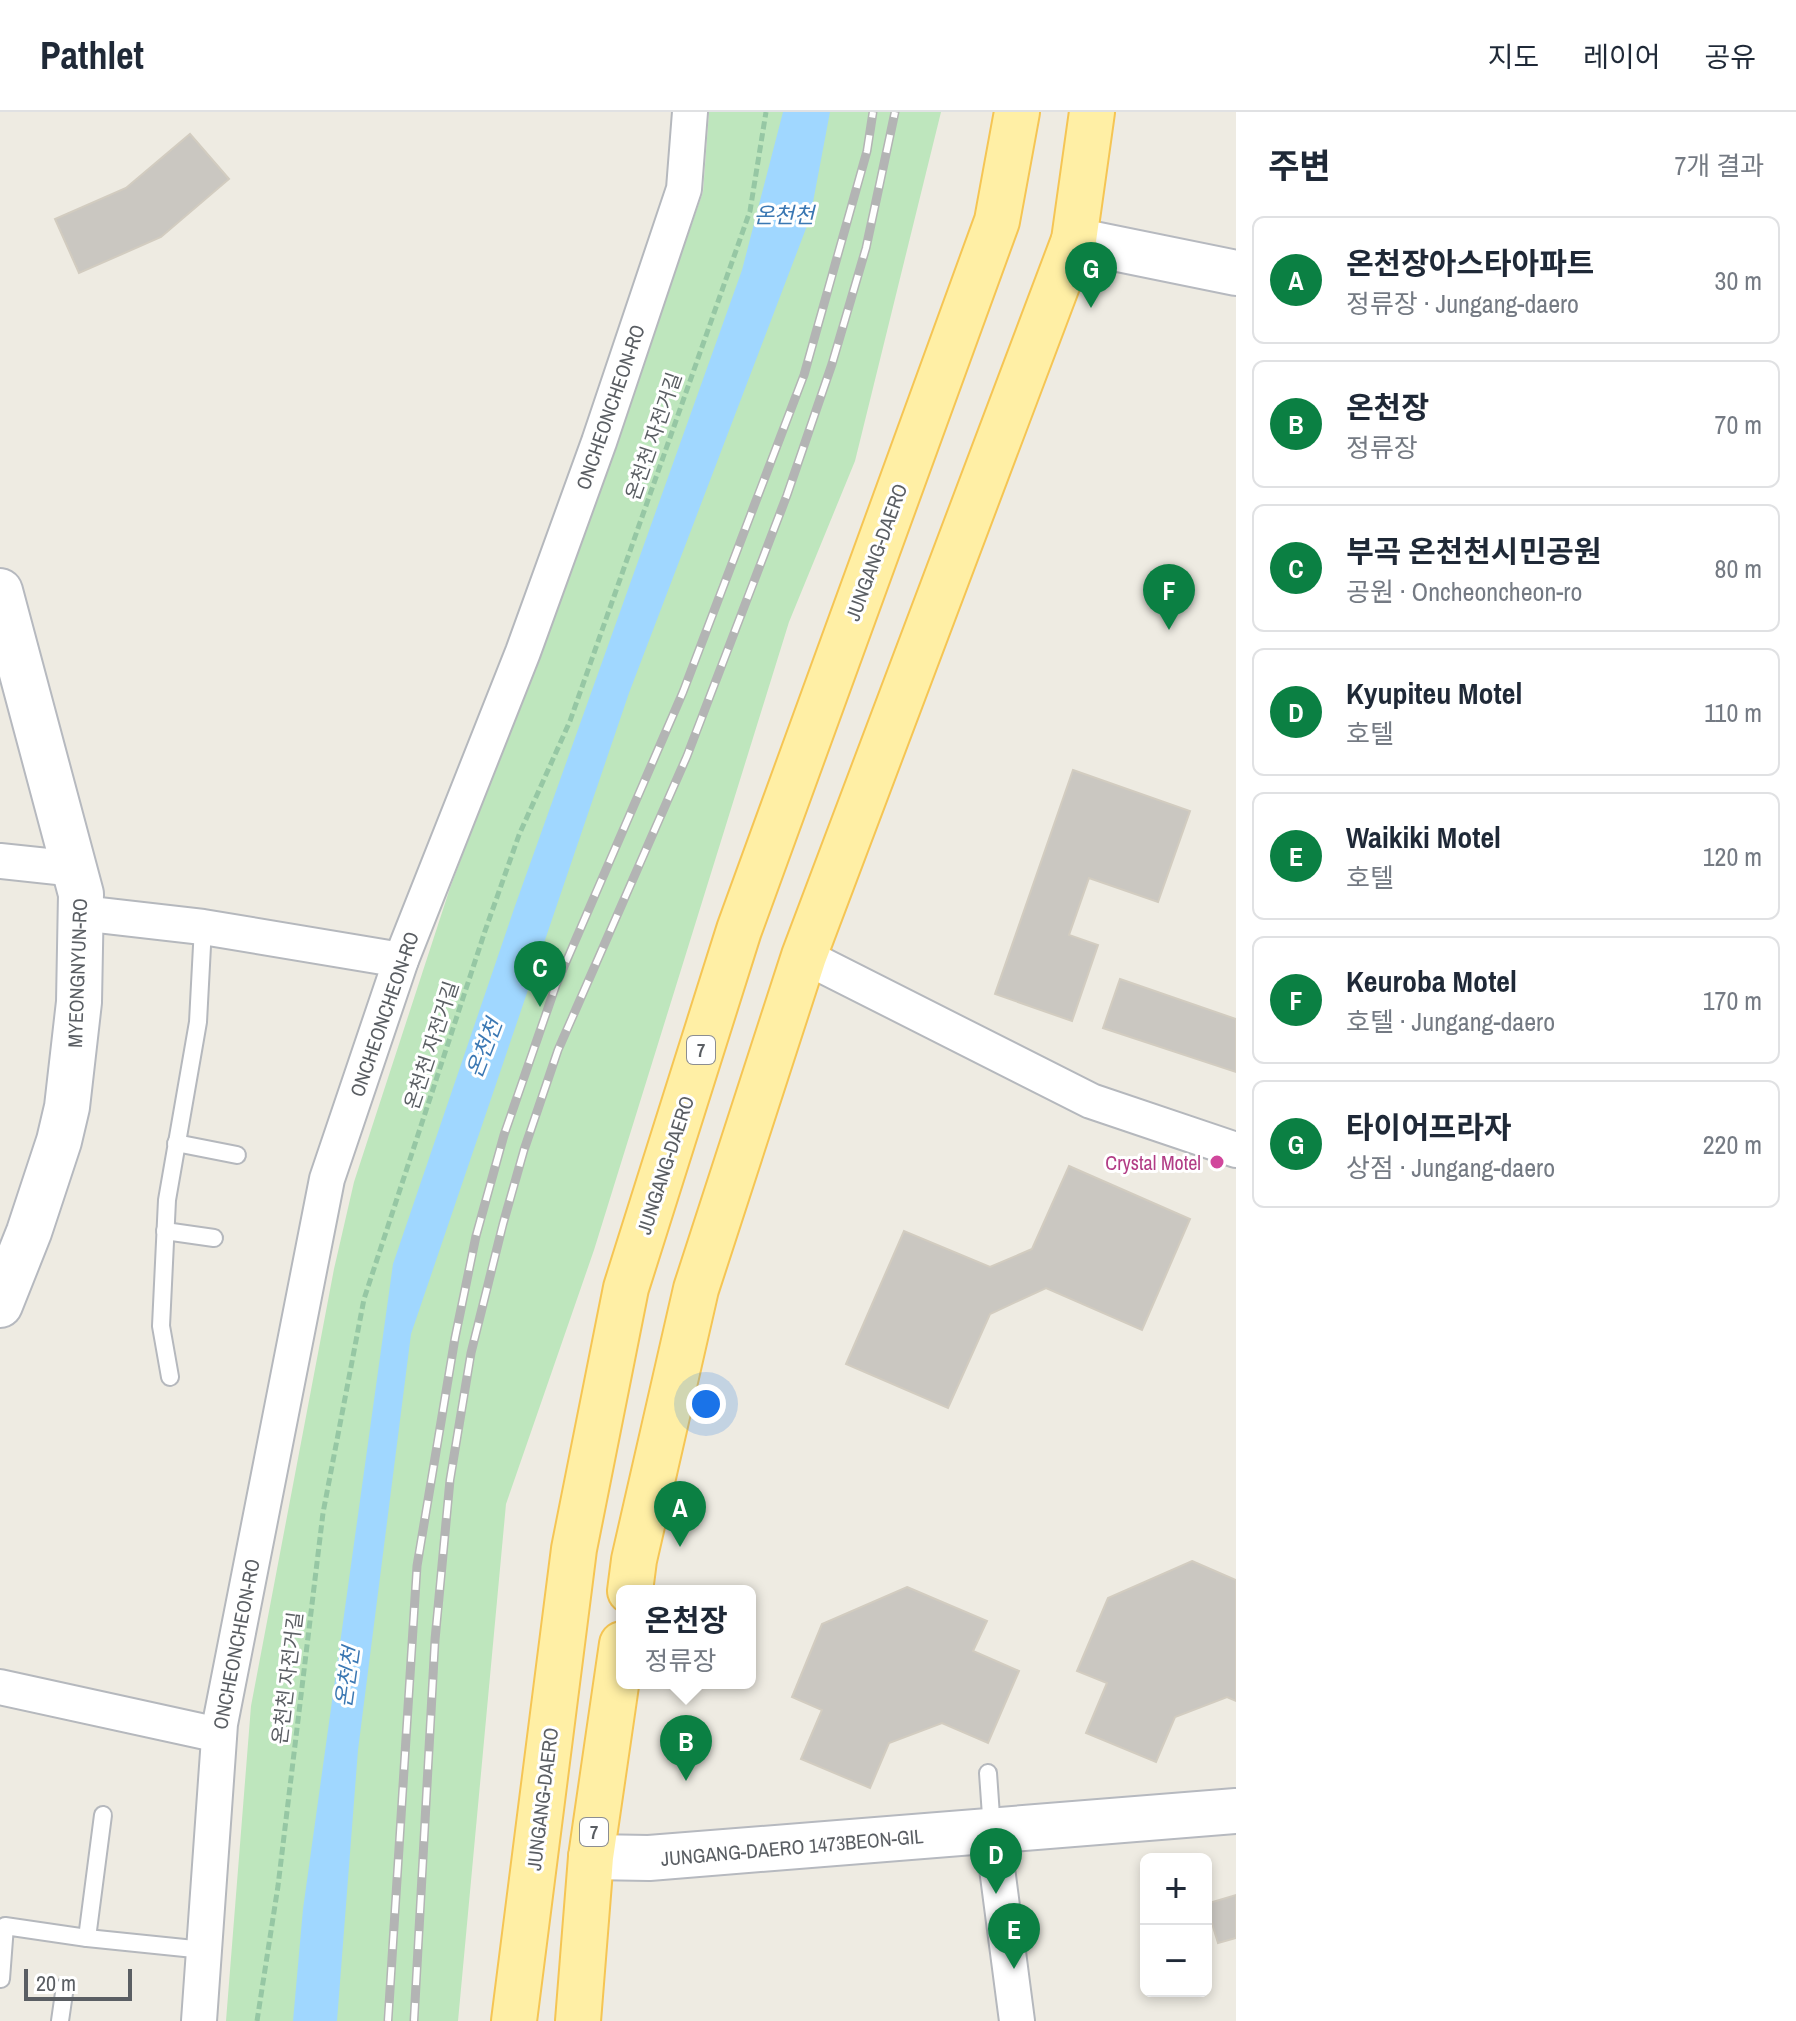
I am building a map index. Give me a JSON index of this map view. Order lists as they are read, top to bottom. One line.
{"streets":{"main road":["JUNGANG-DAERO","7"],"street":["ONCHEONCHEON-RO","MYEONGNYUN-RO","JUNGANG-DAERO 1473BEON-GIL"],"path":["온천천 자전거길"]},"crossings":[["7","JUNGANG-DAERO 1473BEON-GIL"]],"water":["온천천"],"places":["Crystal Motel"],"scale_bar":"20 m","page":{"header":"Pathlet","nav":["지도","레이어","공유"],"heading":["주변","7개 결과"],"list":[{"mark":"A","name":"온천장아스타아파트","note":"정류장 · Jungang-daero","value":"30 m"},{"mark":"B","name":"온천장","note":"정류장","value":"70 m"},{"mark":"C","name":"부곡 온천천시민공원","note":"공원 · Oncheoncheon-ro","value":"80 m"},{"mark":"D","name":"Kyupiteu Motel","note":"호텔","value":"110 m"},{"mark":"E","name":"Waikiki Motel","note":"호텔","value":"120 m"},{"mark":"F","name":"Keuroba Motel","note":"호텔 · Jungang-daero","value":"170 m"},{"mark":"G","name":"타이어프라자","note":"상점 · Jungang-daero","value":"220 m"}],"pins":["G","F","C","A","B","D","E"],"popup":["온천장","정류장"],"map_buttons":["+","−"],"scale":"20 m"}}
